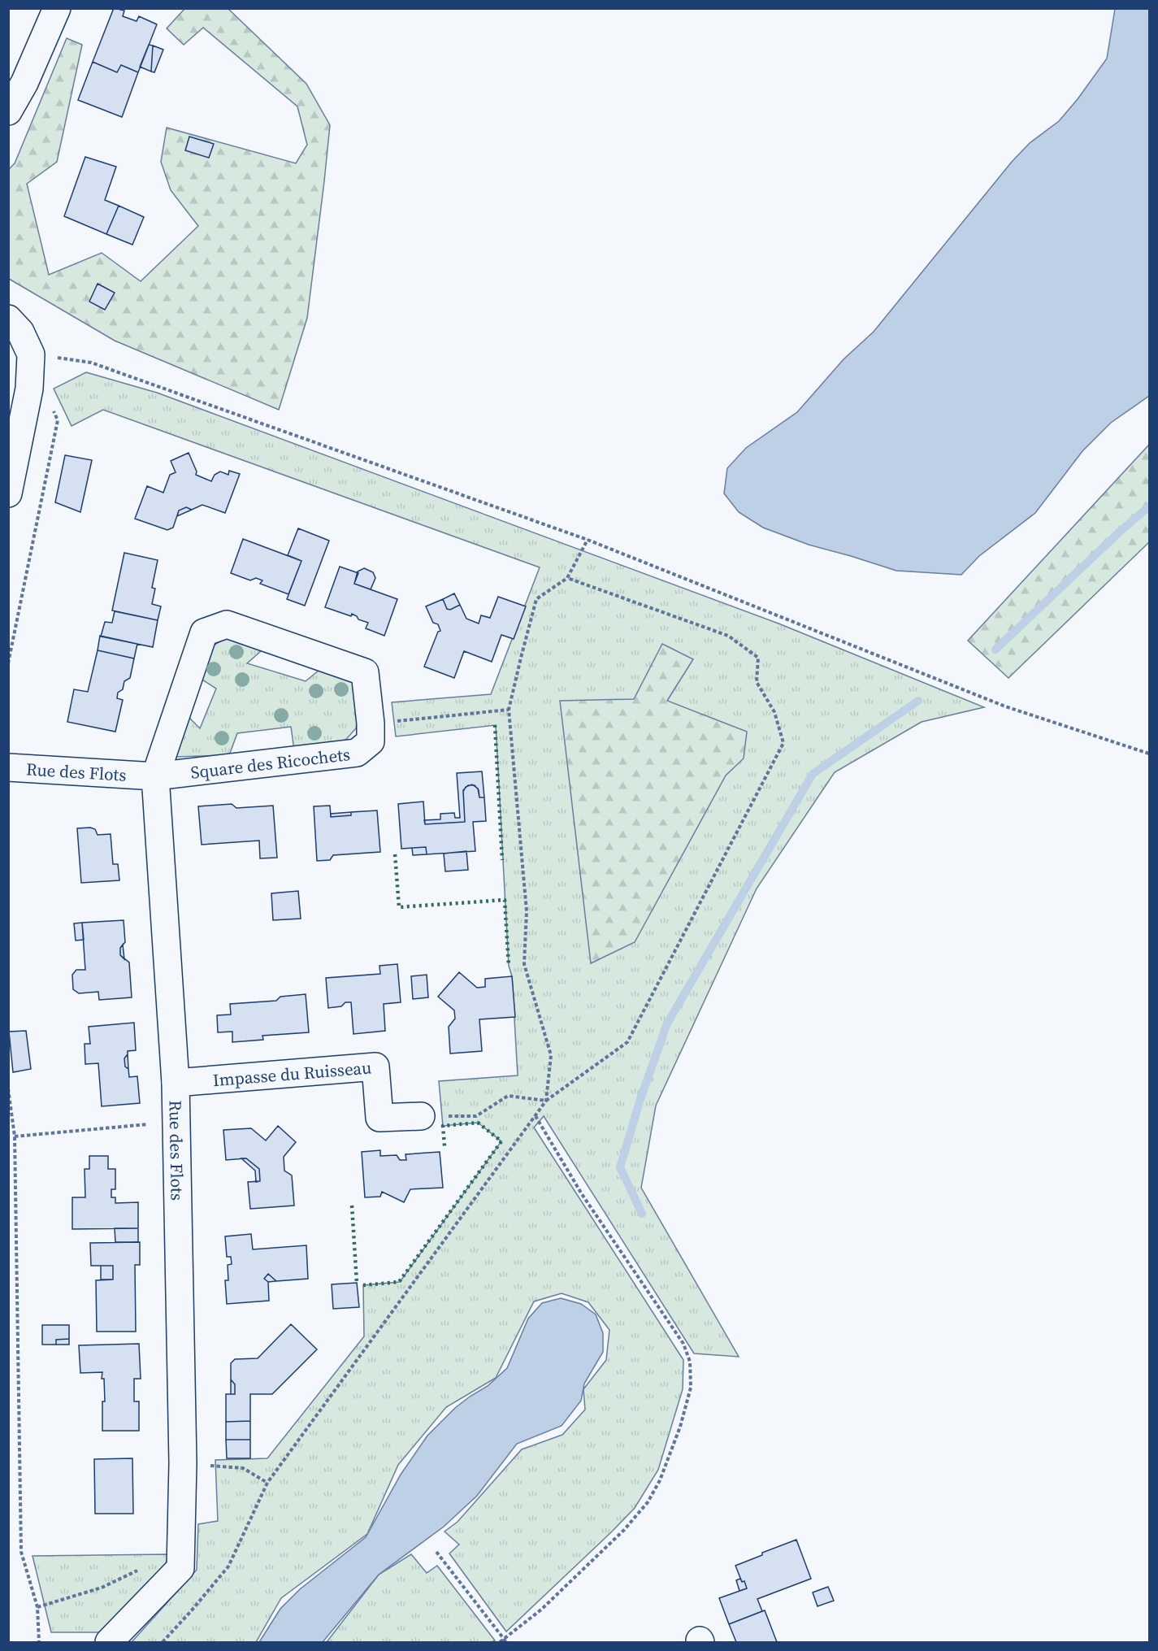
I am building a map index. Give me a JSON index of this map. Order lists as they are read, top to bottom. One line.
{"streets":{"street":["Square des Ricochets","Rue des Flots","Impasse du Ruisseau"]},"crossings":[["Square des Ricochets","Rue des Flots"],["Rue des Flots","Impasse du Ruisseau"]]}
